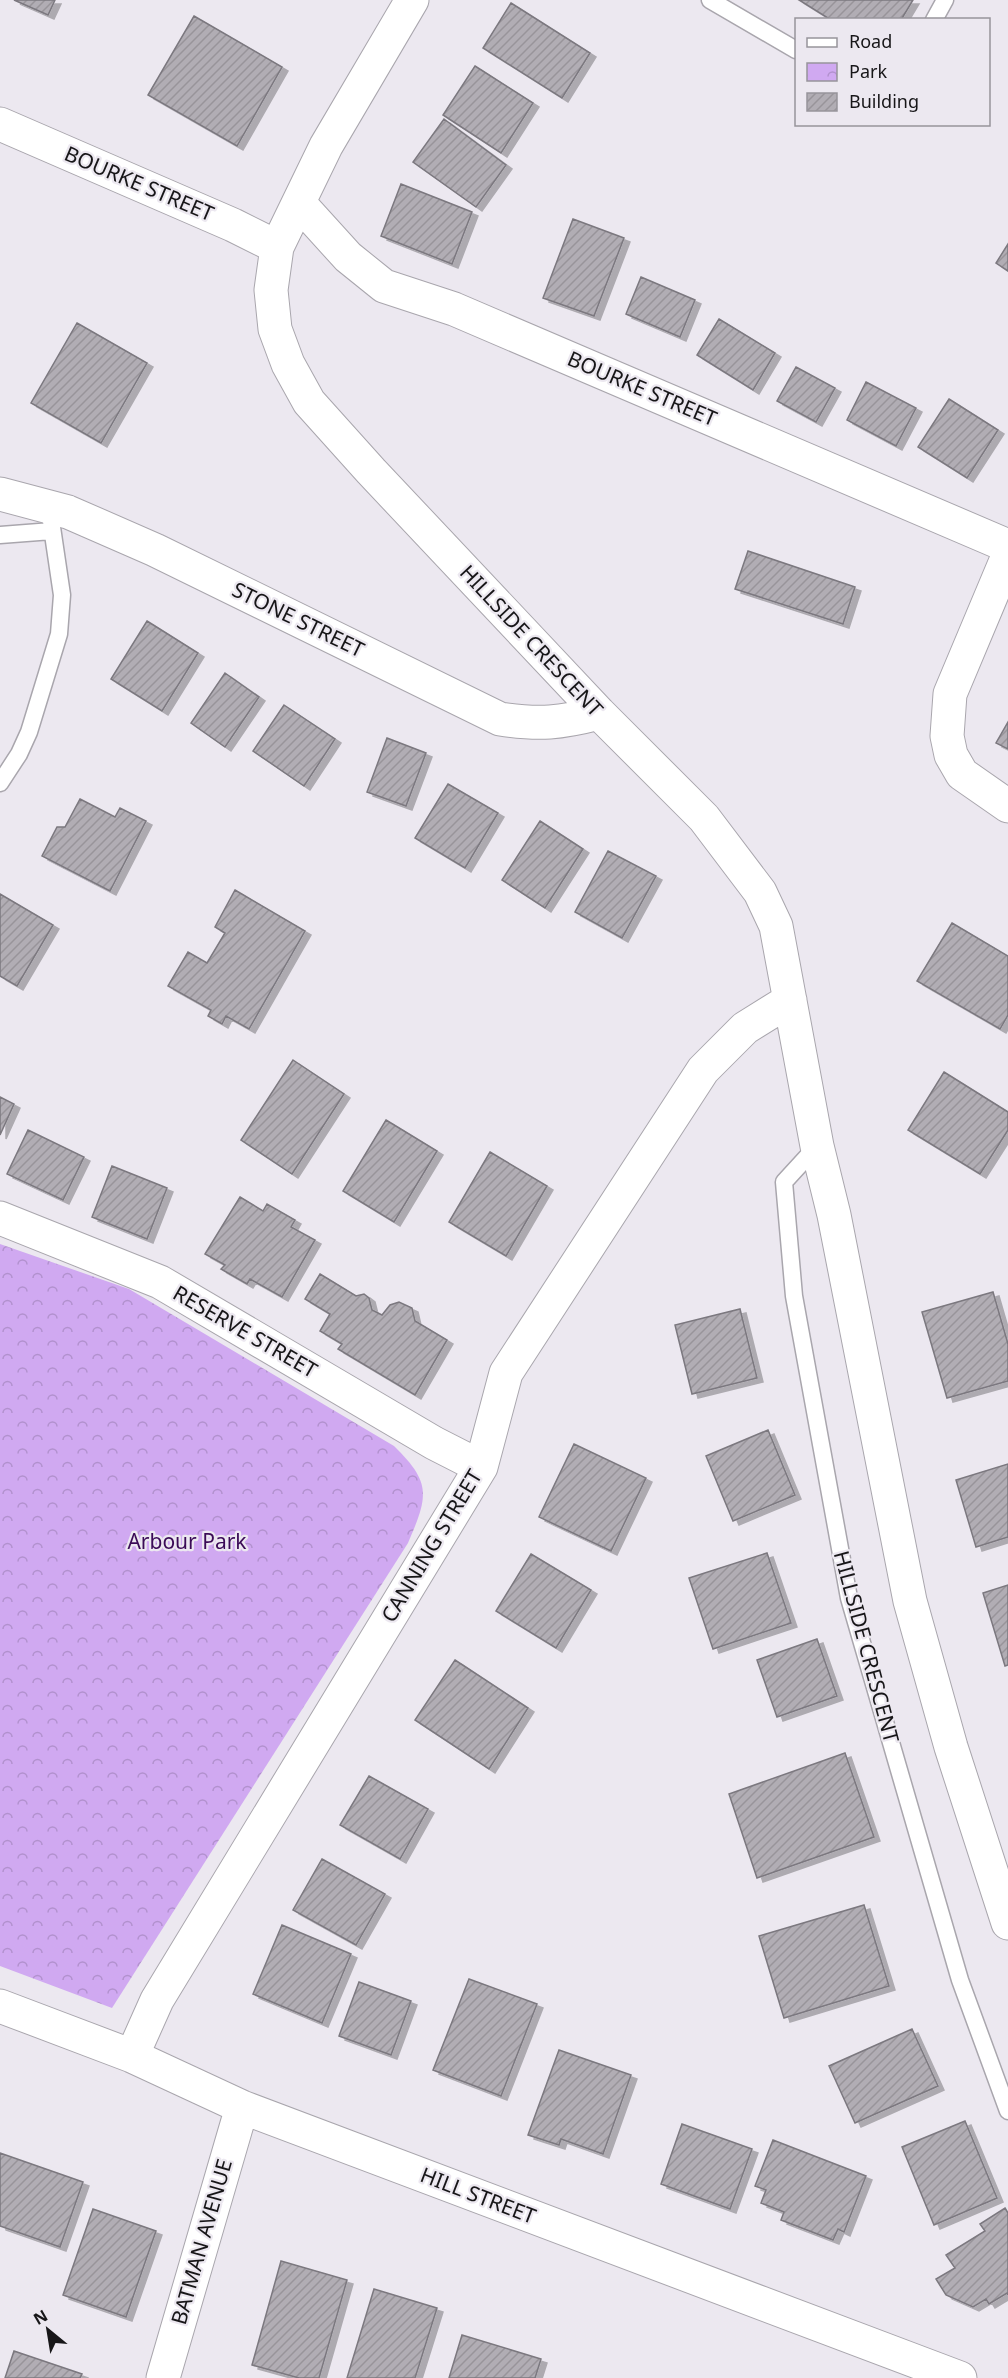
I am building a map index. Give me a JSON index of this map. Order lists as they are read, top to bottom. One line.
{"streets":{"street":["BOURKE STREET","STONE STREET","HILLSIDE CRESCENT","RESERVE STREET","CANNING STREET","HILL STREET","BATMAN AVENUE"]},"crossings":[["BOURKE STREET","HILLSIDE CRESCENT"],["STONE STREET","HILLSIDE CRESCENT"],["HILLSIDE CRESCENT","CANNING STREET"],["RESERVE STREET","CANNING STREET"],["CANNING STREET","HILL STREET"],["HILL STREET","BATMAN AVENUE"]],"parks":["Arbour Park"],"legend":["Road","Park","Building"],"north":"top left"}
